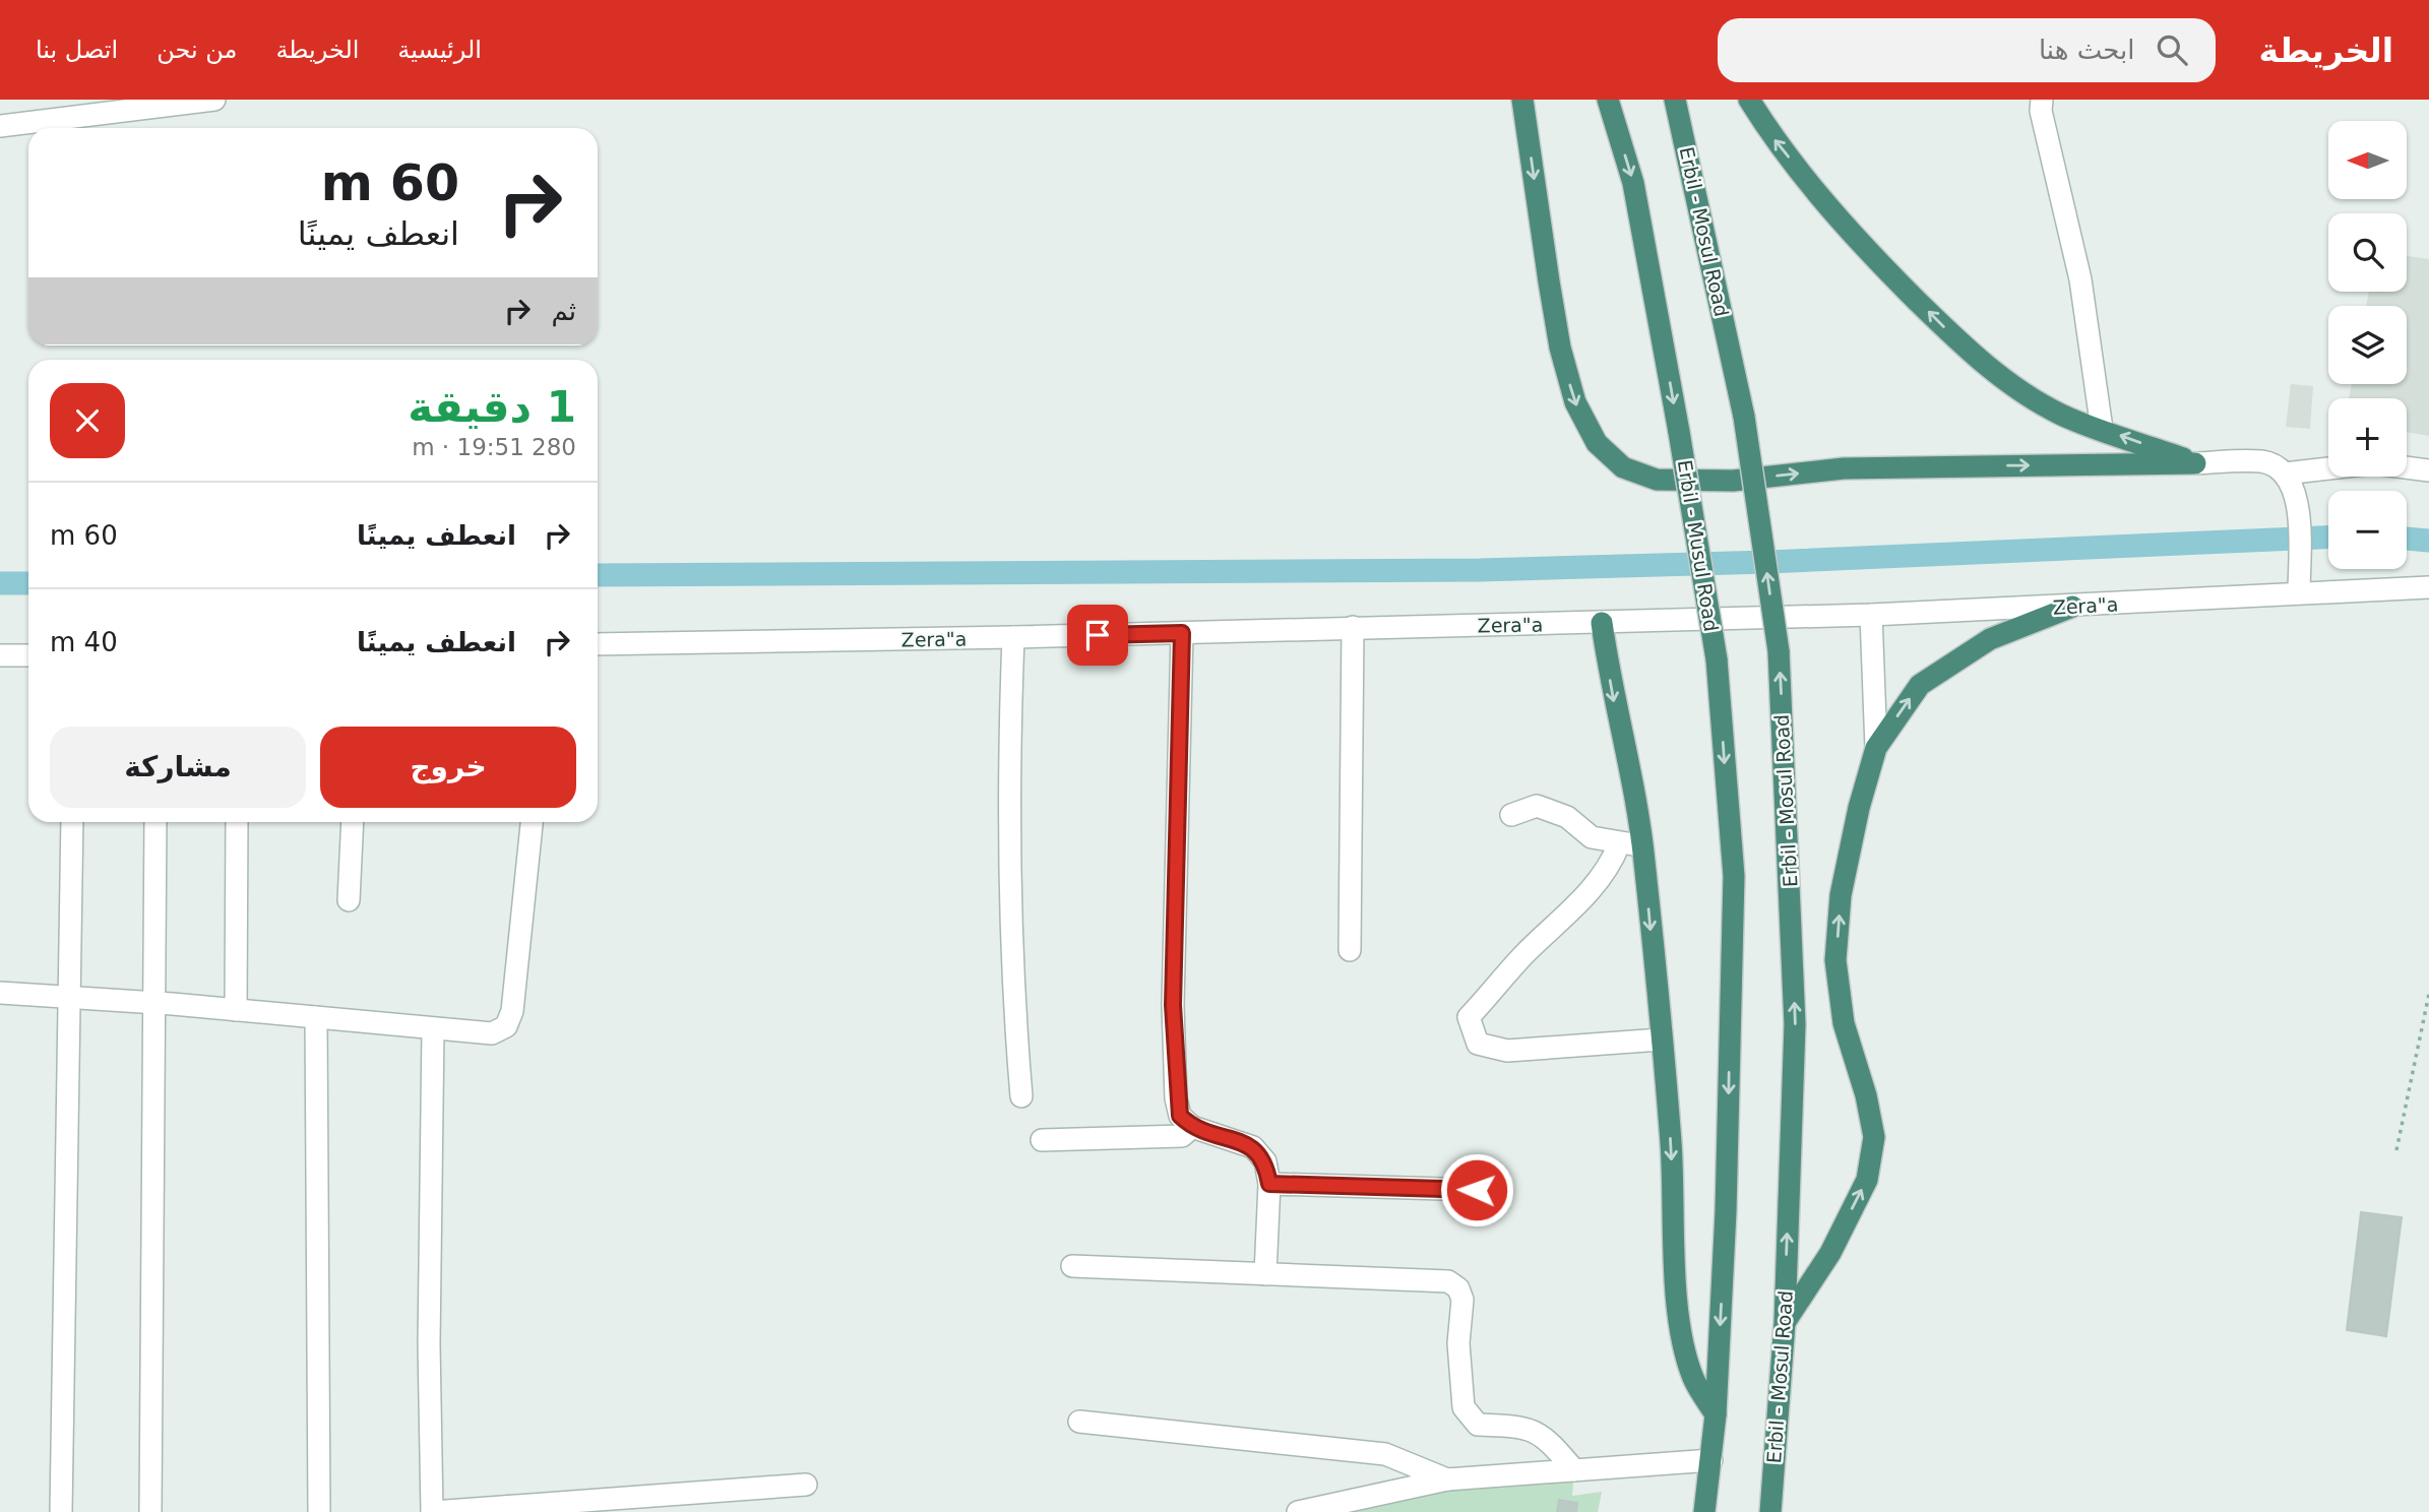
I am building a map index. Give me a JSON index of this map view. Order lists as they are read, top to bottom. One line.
{"streets":{"highway":["Erbil - Mosul Road","Erbil - Musul Road"],"street":["Zera\"a"]},"north":"left","page":{"header":"الخريطة","search":"ابحث هنا","nav":["الرئيسية","الخريطة","من نحن","اتصل بنا"],"map_buttons":["+","−"],"turn":["60 m","انعطف يمينًا"],"then":"ثم","heading":["1 دقيقة","280 m · 19:51"],"list":[{"name":"انعطف يمينًا","value":"60 m"},{"name":"انعطف يمينًا","value":"40 m"}],"buttons":["خروج","مشاركة"]}}
